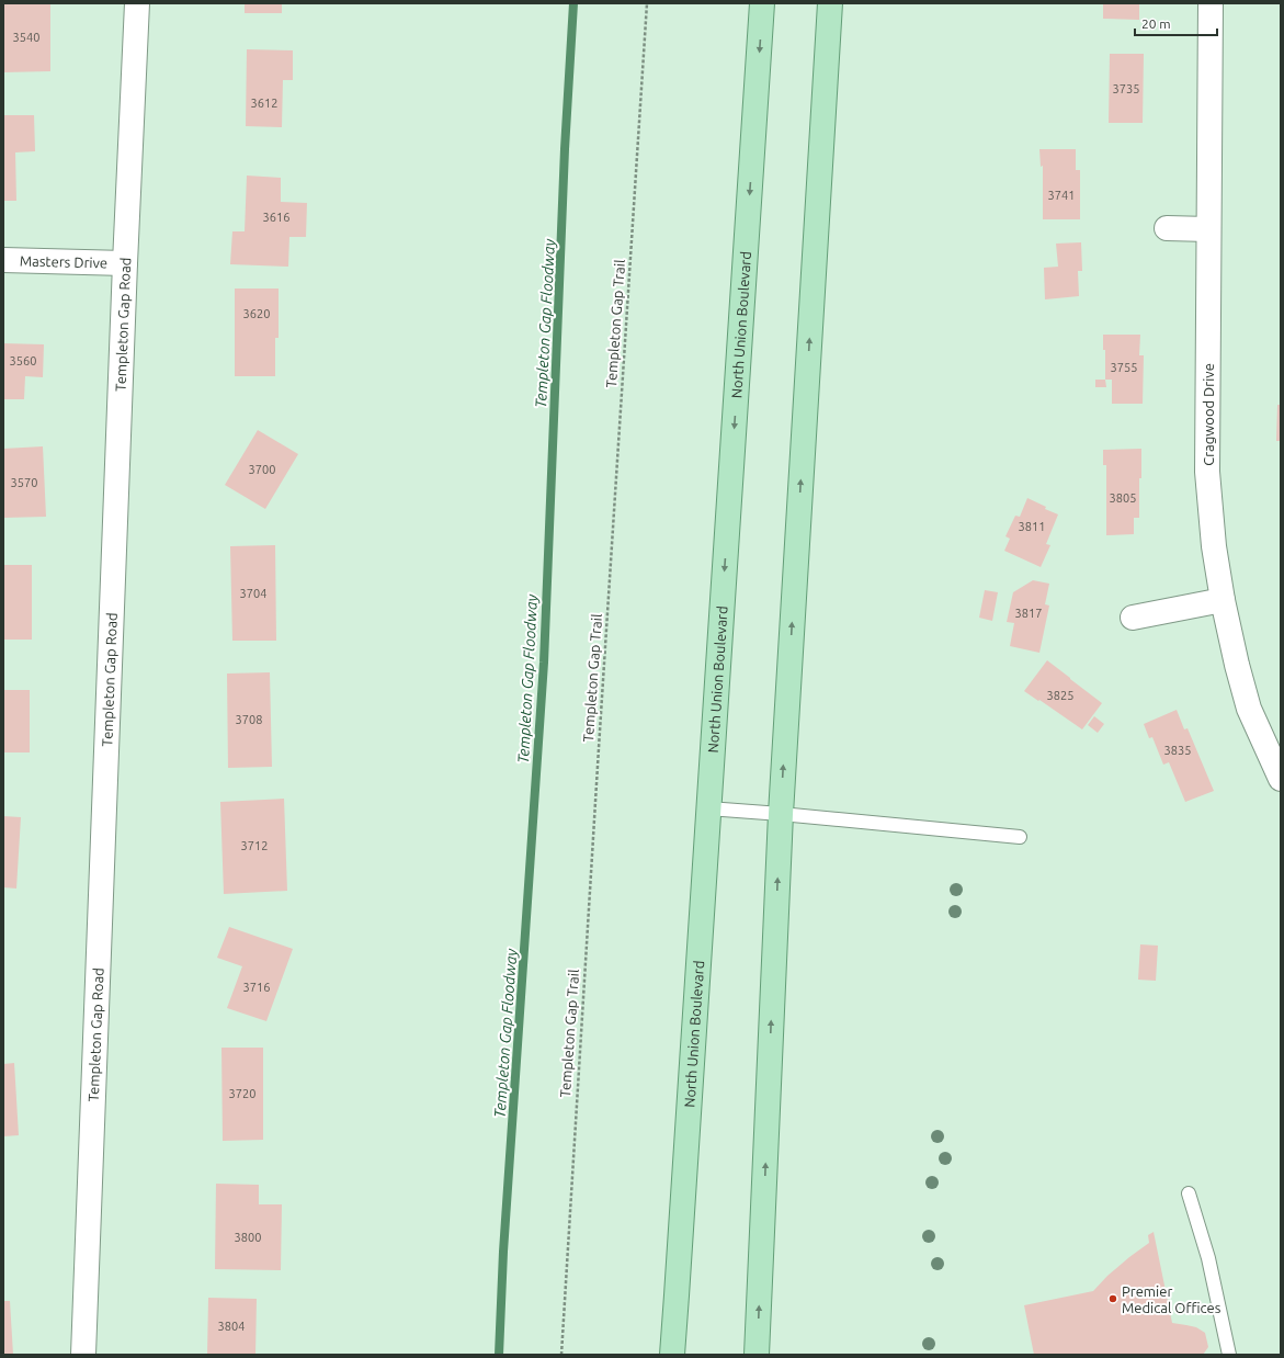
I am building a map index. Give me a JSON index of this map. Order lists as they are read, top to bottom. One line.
{"streets":{"main road":["North Union Boulevard"],"street":["Masters Drive","Templeton Gap Road","Cragwood Drive"],"path":["Templeton Gap Trail"]},"crossings":[["Masters Drive","Templeton Gap Road"]],"water":["Templeton Gap Floodway"],"places":["Premier Medical Offices"],"house_numbers":["3540","3735","3612","3741","3616","3620","3560","3755","3700","3570","3805","3811","3704","3817","3825","3708","3835","3712","3716","3720","3800","3804"],"scale_bar":"20 m"}
